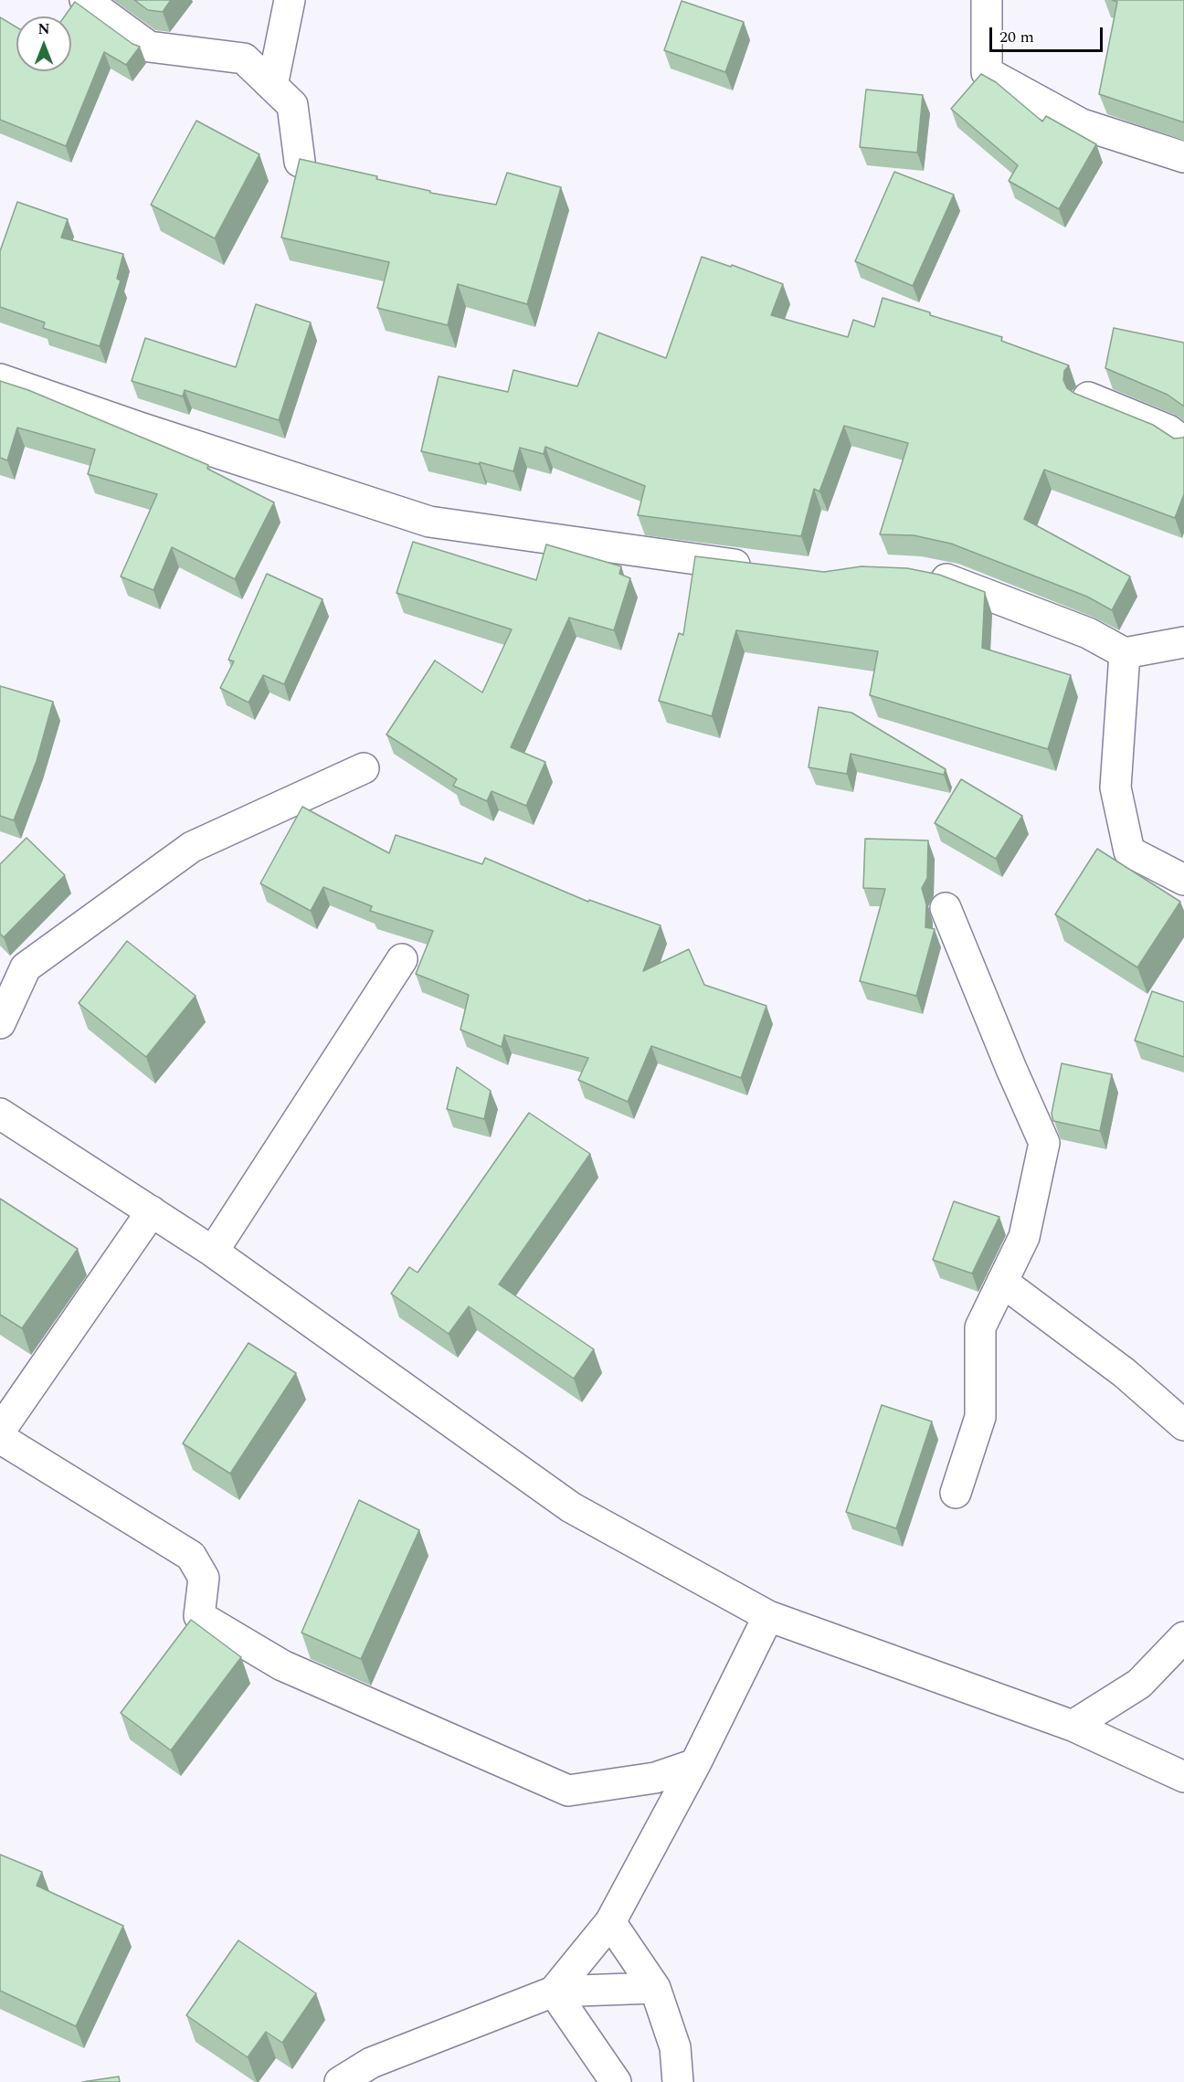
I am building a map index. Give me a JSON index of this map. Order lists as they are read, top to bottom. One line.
{"scale_bar":"20 m","north":"top"}
